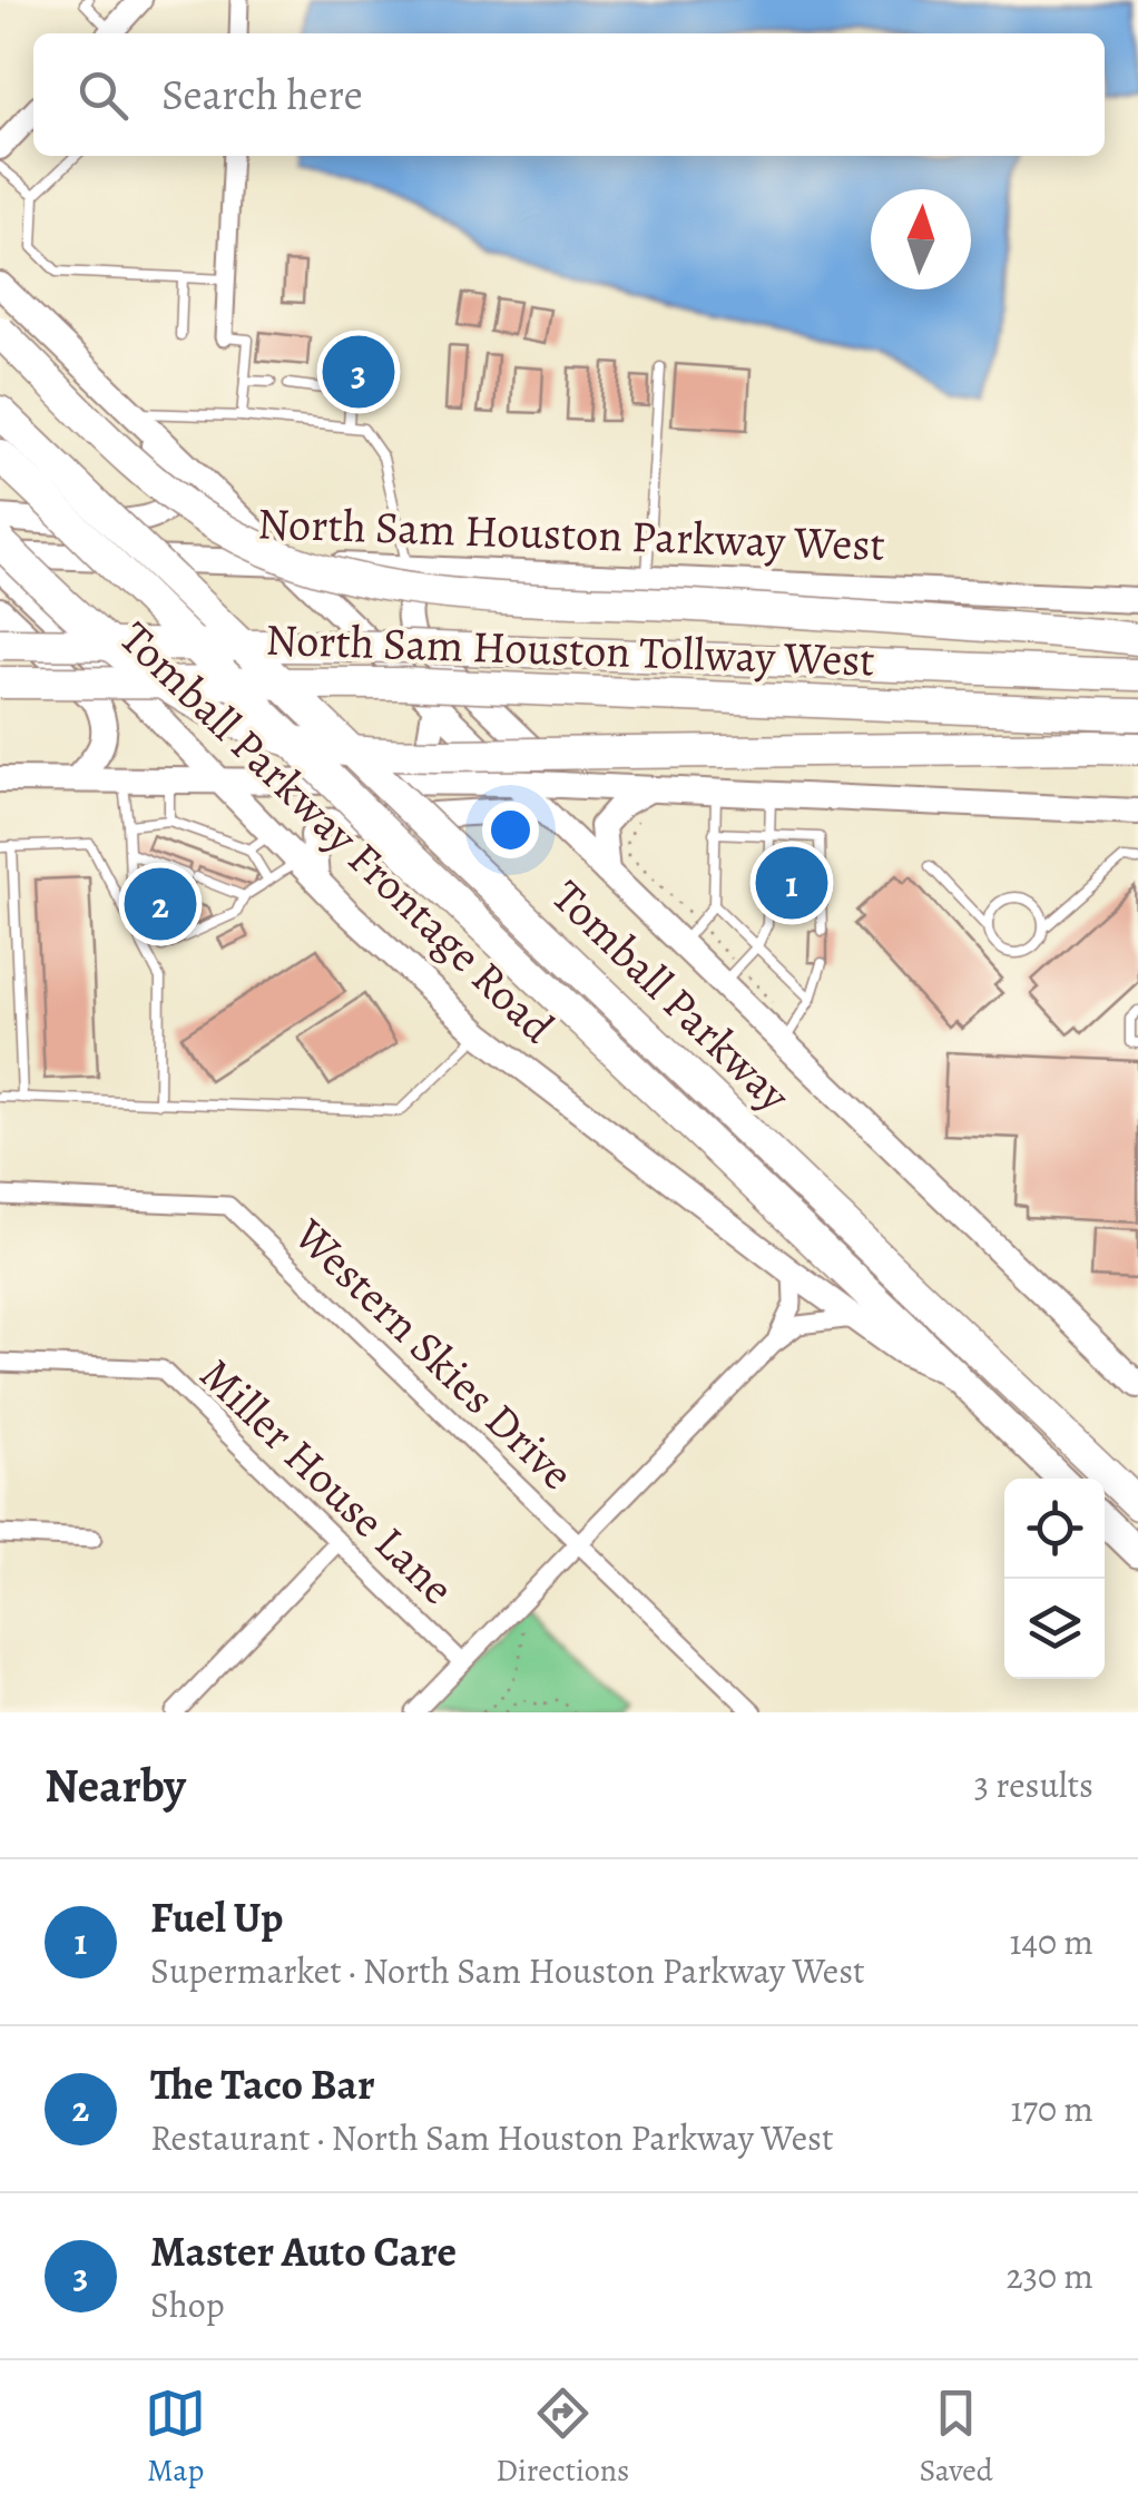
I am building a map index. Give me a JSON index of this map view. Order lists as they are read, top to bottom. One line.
{"streets":{"highway":["North Sam Houston Tollway West","Tomball Parkway"],"main road":["North Sam Houston Parkway West","Tomball Parkway Frontage Road"],"street":["Western Skies Drive","Miller House Lane"]},"crossings":[["Tomball Parkway Frontage Road","Tomball Parkway"]],"north":"top","page":{"search":"Search here","pins":["3","1","2"],"heading":["Nearby","3 results"],"list":[{"mark":"1","name":"Fuel Up","note":"Supermarket · North Sam Houston Parkway West","value":"140 m"},{"mark":"2","name":"The Taco Bar","note":"Restaurant · North Sam Houston Parkway West","value":"170 m"},{"mark":"3","name":"Master Auto Care","note":"Shop","value":"230 m"}],"nav":["Map","Directions","Saved"]}}
